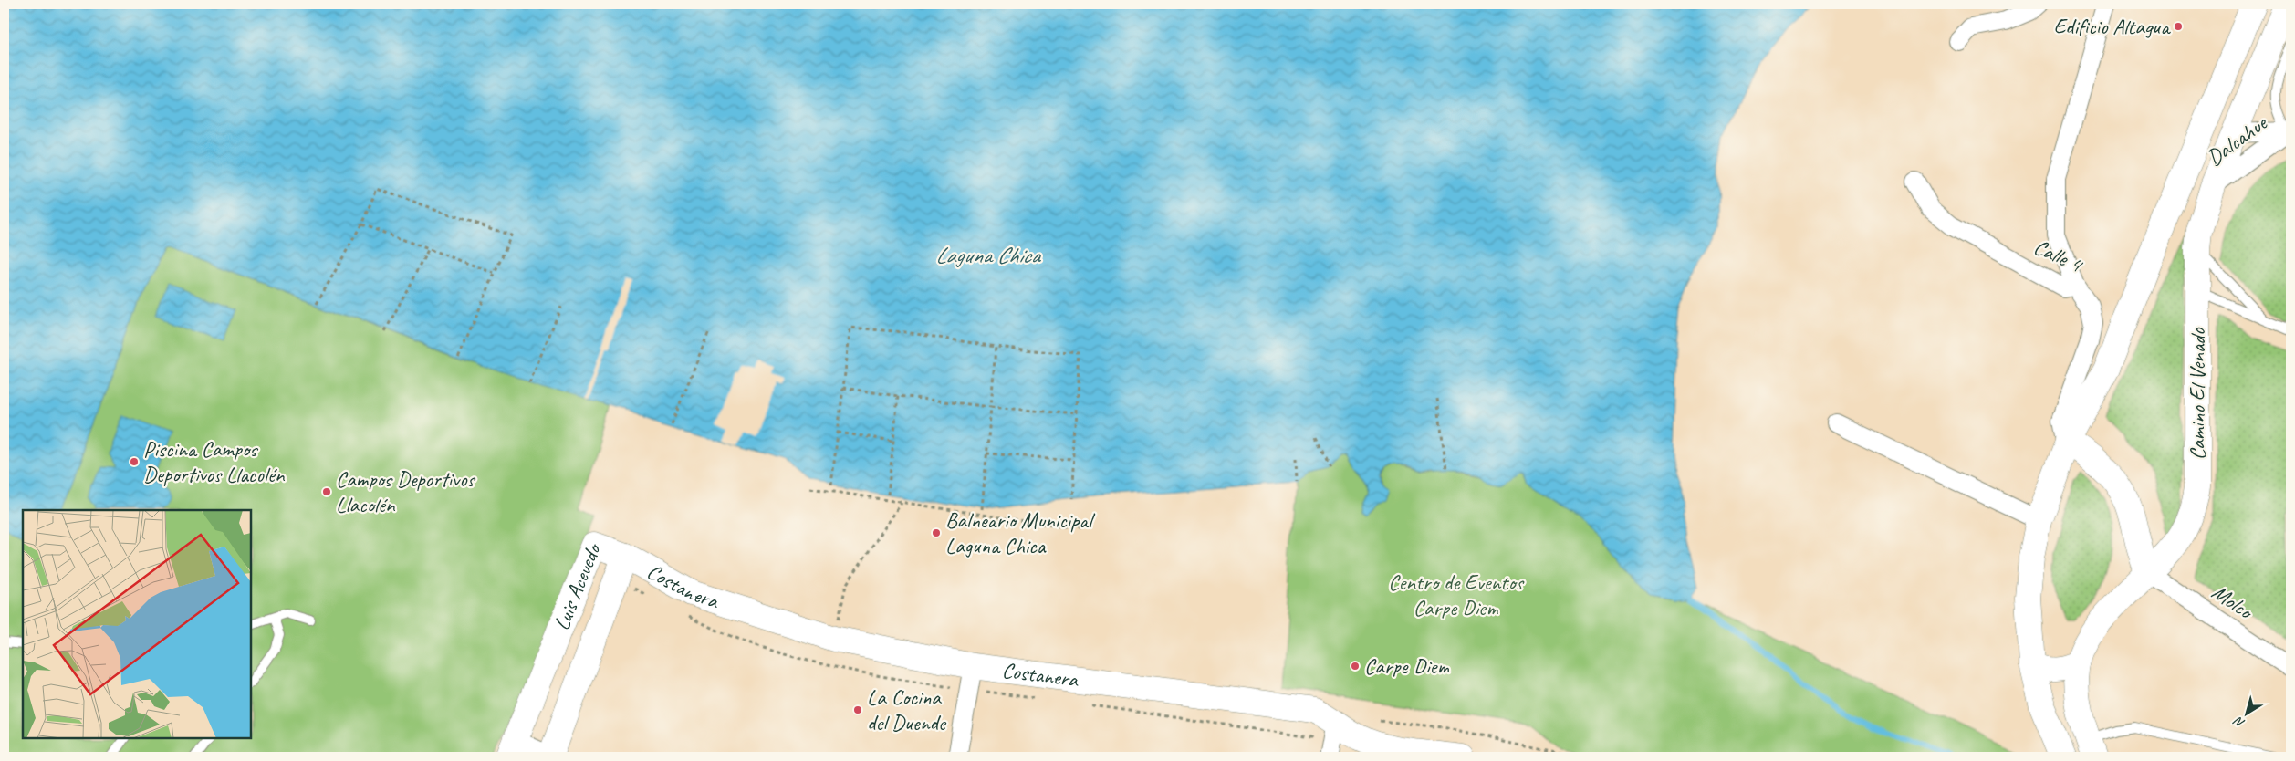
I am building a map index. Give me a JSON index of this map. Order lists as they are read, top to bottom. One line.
{"streets":{"street":["Dalcahue","Calle 4","Camino El Venado","Costanera","Luis Acevedo","Molco"]},"crossings":[["Dalcahue","Camino El Venado"],["Camino El Venado","Molco"],["Costanera","Luis Acevedo"]],"water":["Laguna Chica"],"parks":["Centro de Eventos Carpe Diem"],"places":["Edificio Altagua","Piscina Campos Deportivos Llacolén","Campos Deportivos Llacolén","Balneario Municipal Laguna Chica","Carpe Diem","La Cocina del Duende"],"north":"bottom left"}
